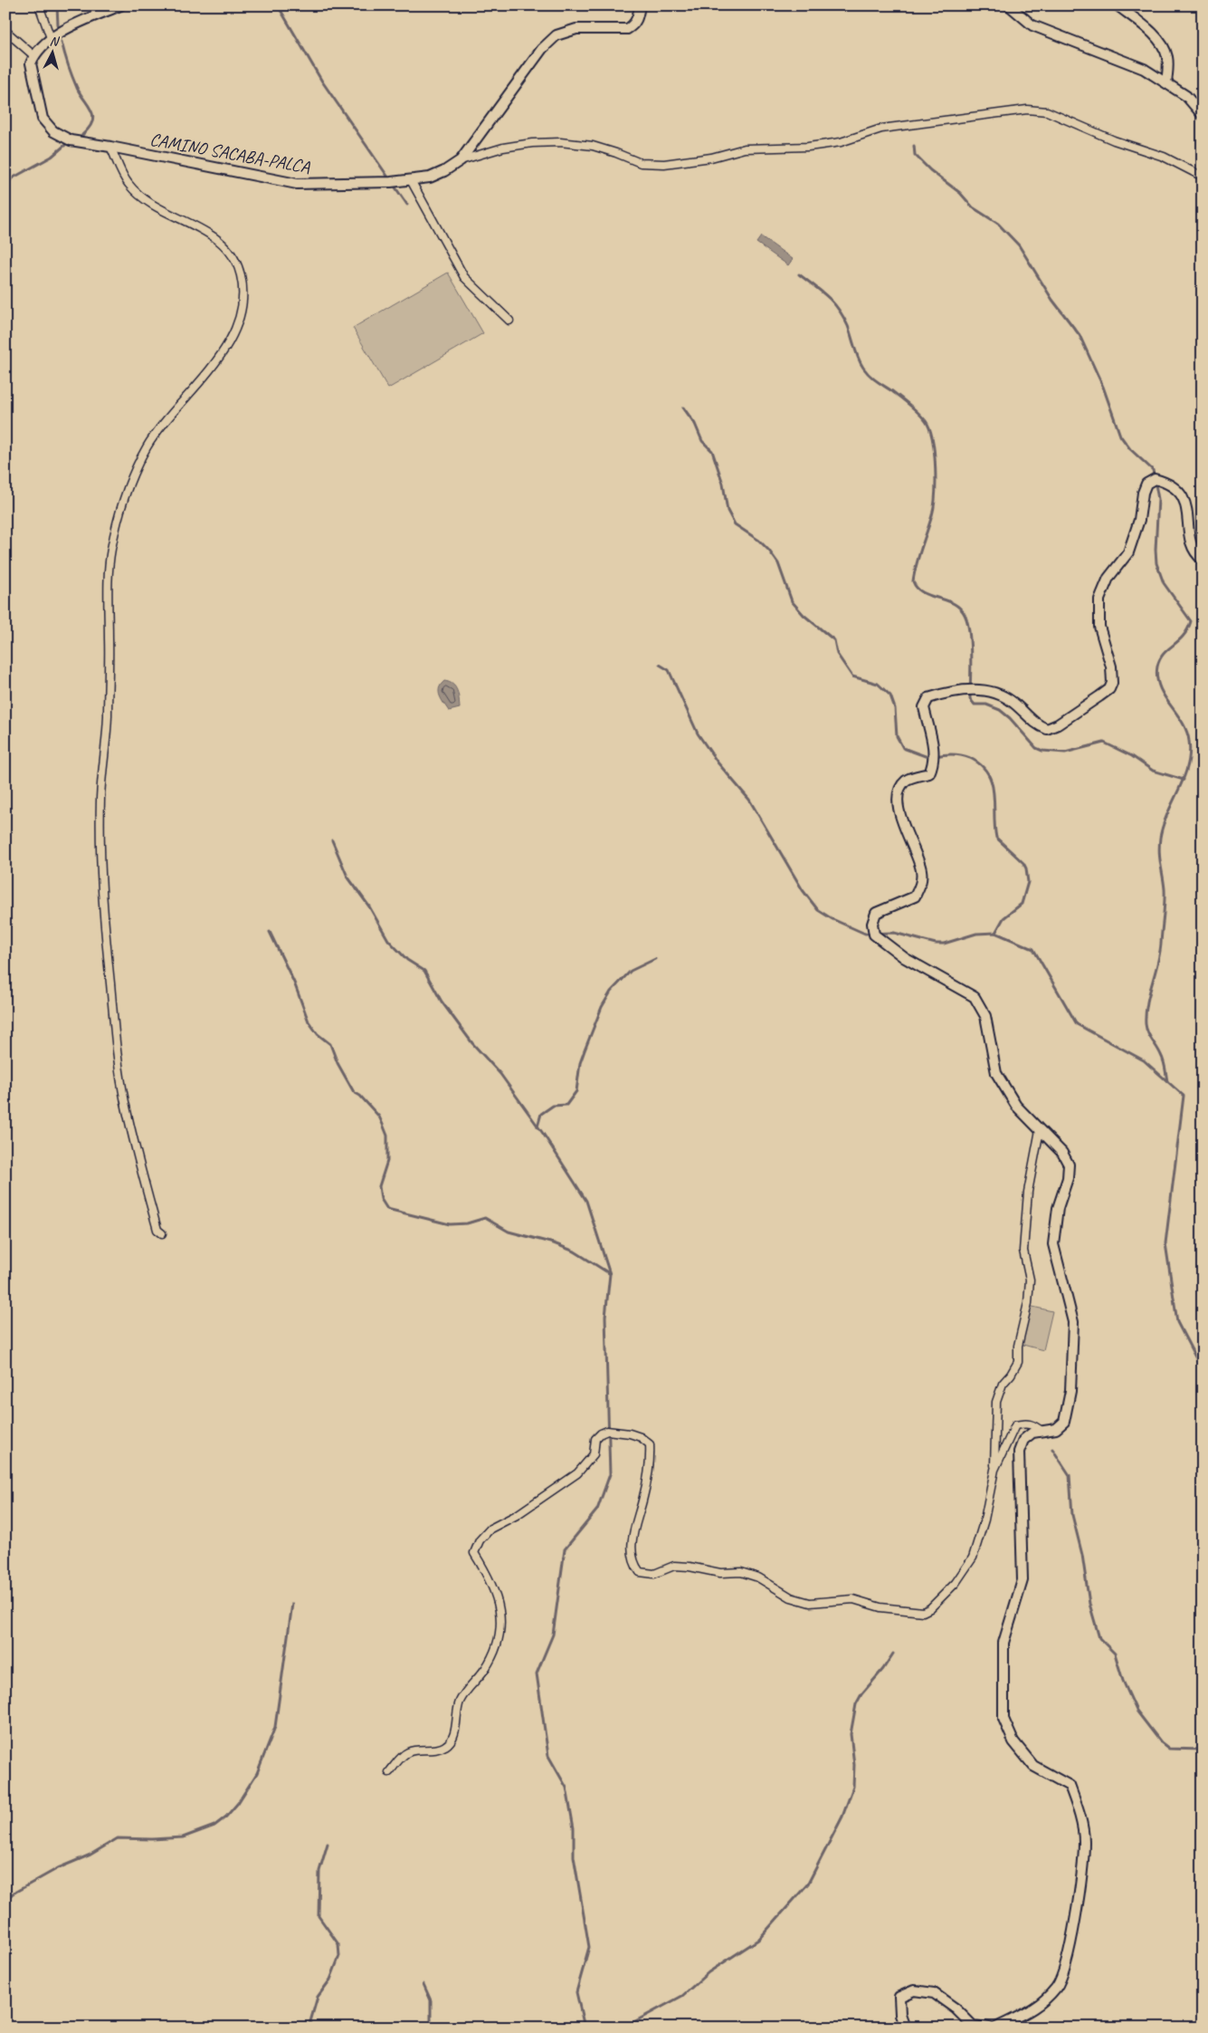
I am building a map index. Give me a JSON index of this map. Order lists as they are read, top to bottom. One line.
{"streets":{"street":["CAMINO SACABA-PALCA"]},"north":"top"}
